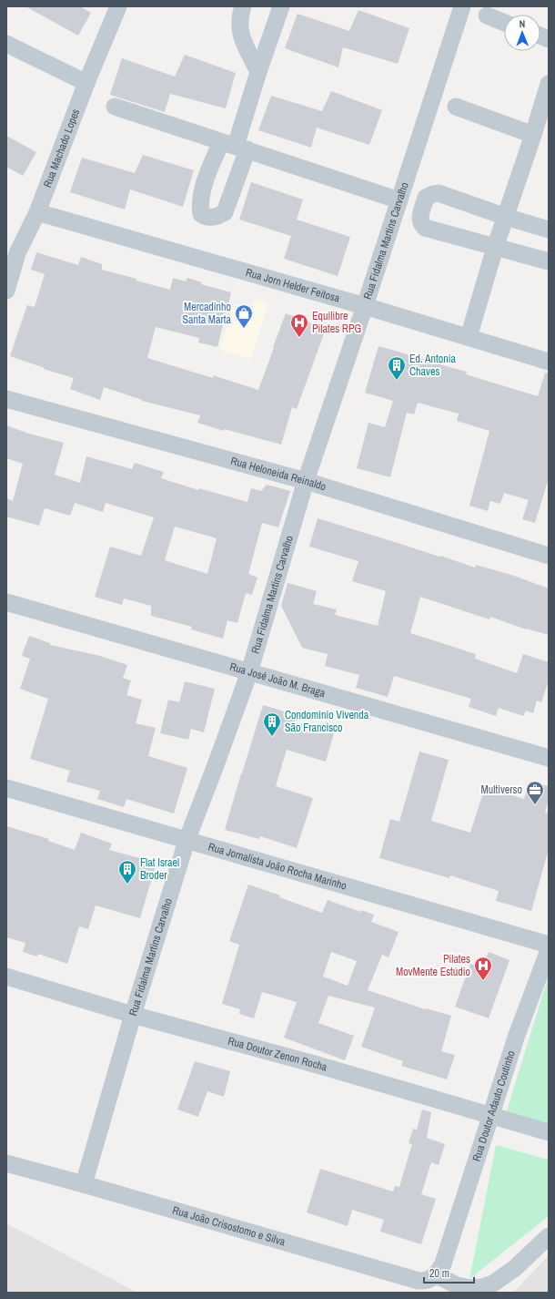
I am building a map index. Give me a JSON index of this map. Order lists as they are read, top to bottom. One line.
{"streets":{"street":["Rua Machado Lopes","Rua Fidalma Martins Carvalho","Rua Jorn Helder Feitosa","Rua Heloneida Reinaldo","Rua José João M. Braga","Rua Jornalista João Rocha Marinho","Rua Doutor Zenon Rocha","Rua Doutor Adauto Coutinho","Rua João Crisostomo e Silva"]},"crossings":[["Rua Machado Lopes","Rua Jorn Helder Feitosa"],["Rua Fidalma Martins Carvalho","Rua Jorn Helder Feitosa"],["Rua Fidalma Martins Carvalho","Rua Heloneida Reinaldo"],["Rua Fidalma Martins Carvalho","Rua José João M. Braga"],["Rua Fidalma Martins Carvalho","Rua Jornalista João Rocha Marinho"],["Rua Fidalma Martins Carvalho","Rua Doutor Zenon Rocha"],["Rua Fidalma Martins Carvalho","Rua João Crisostomo e Silva"],["Rua Doutor Zenon Rocha","Rua Doutor Adauto Coutinho"],["Rua Doutor Adauto Coutinho","Rua João Crisostomo e Silva"]],"places":{"shop":["Mercadinho Santa Marta"],"hospital":["Equilibre Pilates RPG","Pilates MovMente Estúdio"],"building":["Ed. Antonia Chaves","Condominio Vivenda São Francisco","Flat Israel Broder"],"office":["Multiverso"]},"scale_bar":"20 m","north":"top"}
